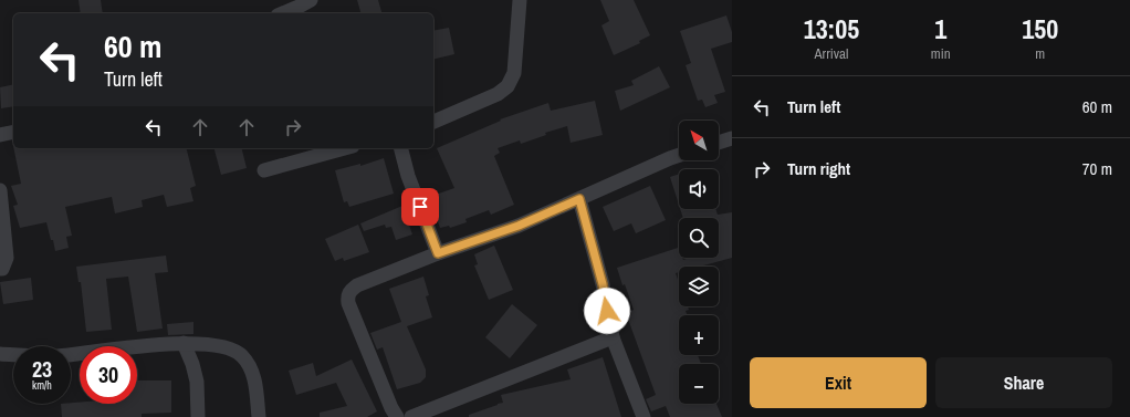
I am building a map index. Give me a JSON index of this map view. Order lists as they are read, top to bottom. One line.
{"north":"top left","page":{"eta":["13:05","Arrival","1","min","150","m"],"turn":["60 m","Turn left"],"list":[{"name":"Turn left","value":"60 m"},{"name":"Turn right","value":"70 m"}],"map_buttons":["+","−"],"speed":"23 km/h","limit":"30","buttons":["Exit","Share"]}}
